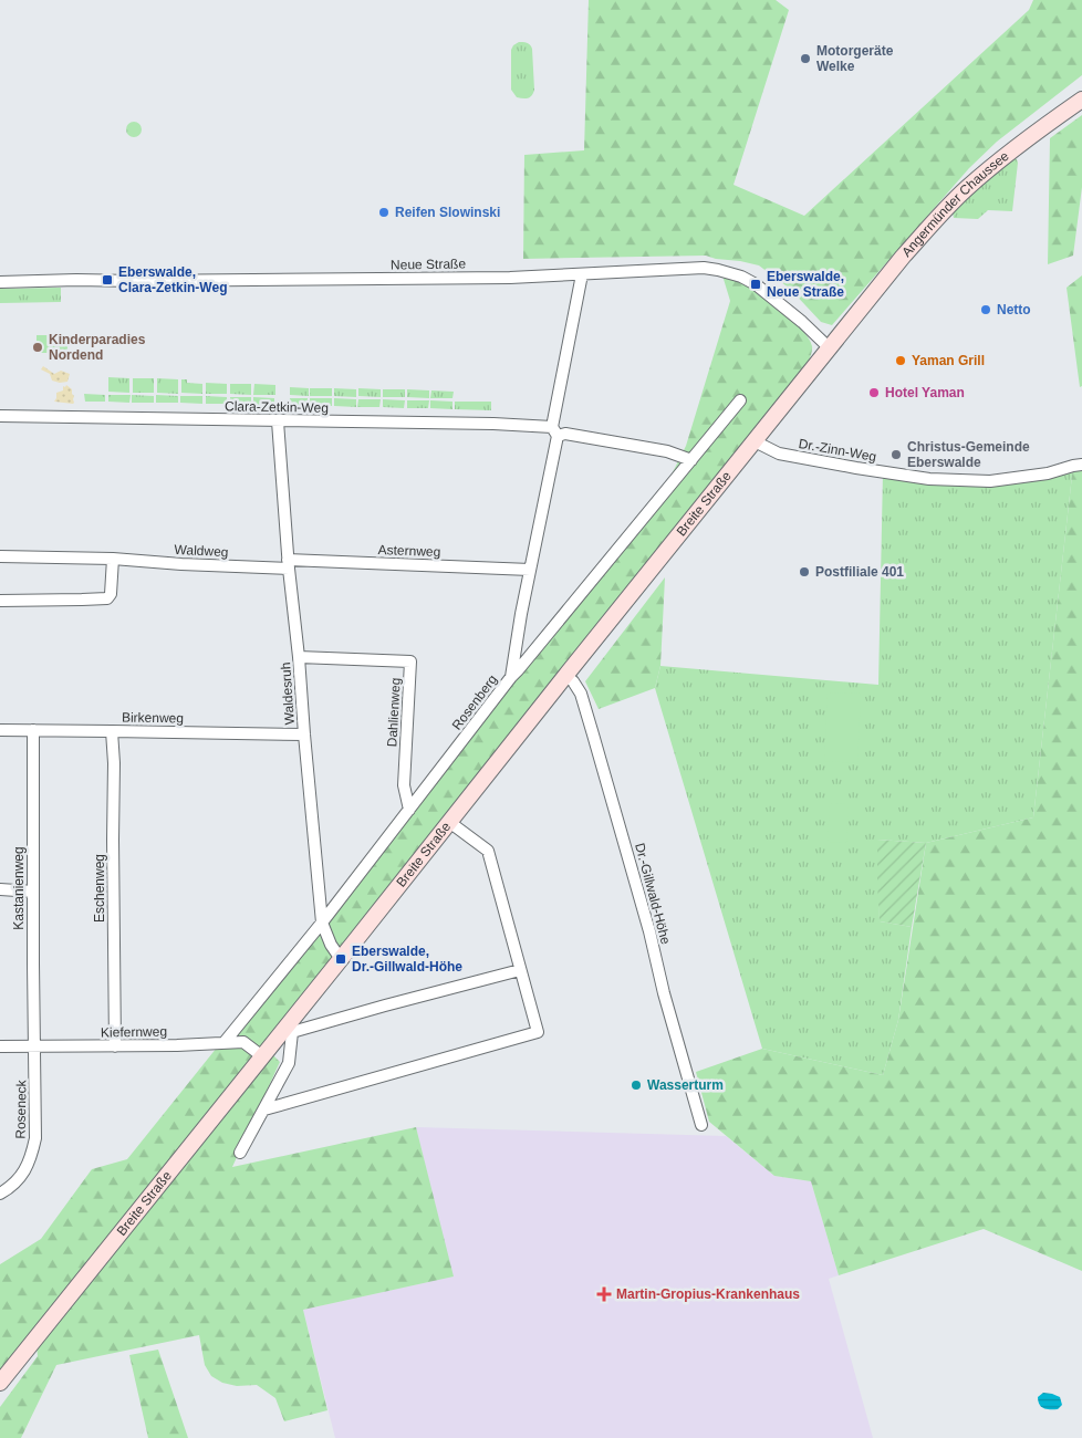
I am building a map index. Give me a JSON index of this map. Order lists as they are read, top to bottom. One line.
{"streets":{"main road":["Angermünder Chaussee","Breite Straße"],"street":["Neue Straße","Clara-Zetkin-Weg","Dr.-Zinn-Weg","Waldweg","Asternweg","Waldesruh","Rosenberg","Dahlienweg","Birkenweg","Kastanienweg","Eschenweg","Dr.-Gillwald-Höhe","Kiefernweg","Roseneck"]},"crossings":[["Angermünder Chaussee","Breite Straße"],["Neue Straße","Breite Straße"],["Neue Straße","Rosenberg"],["Clara-Zetkin-Weg","Waldesruh"],["Clara-Zetkin-Weg","Rosenberg"],["Dr.-Zinn-Weg","Breite Straße"],["Breite Straße","Waldesruh"],["Breite Straße","Dr.-Gillwald-Höhe"],["Breite Straße","Kiefernweg"],["Waldweg","Asternweg"],["Waldweg","Waldesruh"],["Asternweg","Waldesruh"],["Asternweg","Rosenberg"],["Waldesruh","Rosenberg"],["Waldesruh","Dahlienweg"],["Waldesruh","Birkenweg"],["Rosenberg","Dahlienweg"],["Rosenberg","Kiefernweg"],["Birkenweg","Kastanienweg"],["Birkenweg","Eschenweg"],["Kastanienweg","Kiefernweg"],["Kastanienweg","Roseneck"],["Eschenweg","Kiefernweg"],["Kiefernweg","Roseneck"]],"places":{"other":["Motorgeräte Welke","Reifen Slowinski","Netto","Kinderparadies Nordend","Yaman Grill","Hotel Yaman","Christus-Gemeinde Eberswalde","Postfiliale 401","Wasserturm"],"transit":["Eberswalde, Clara-Zetkin-Weg","Eberswalde, Neue Straße","Eberswalde, Dr.-Gillwald-Höhe"],"health":["Martin-Gropius-Krankenhaus"]}}
